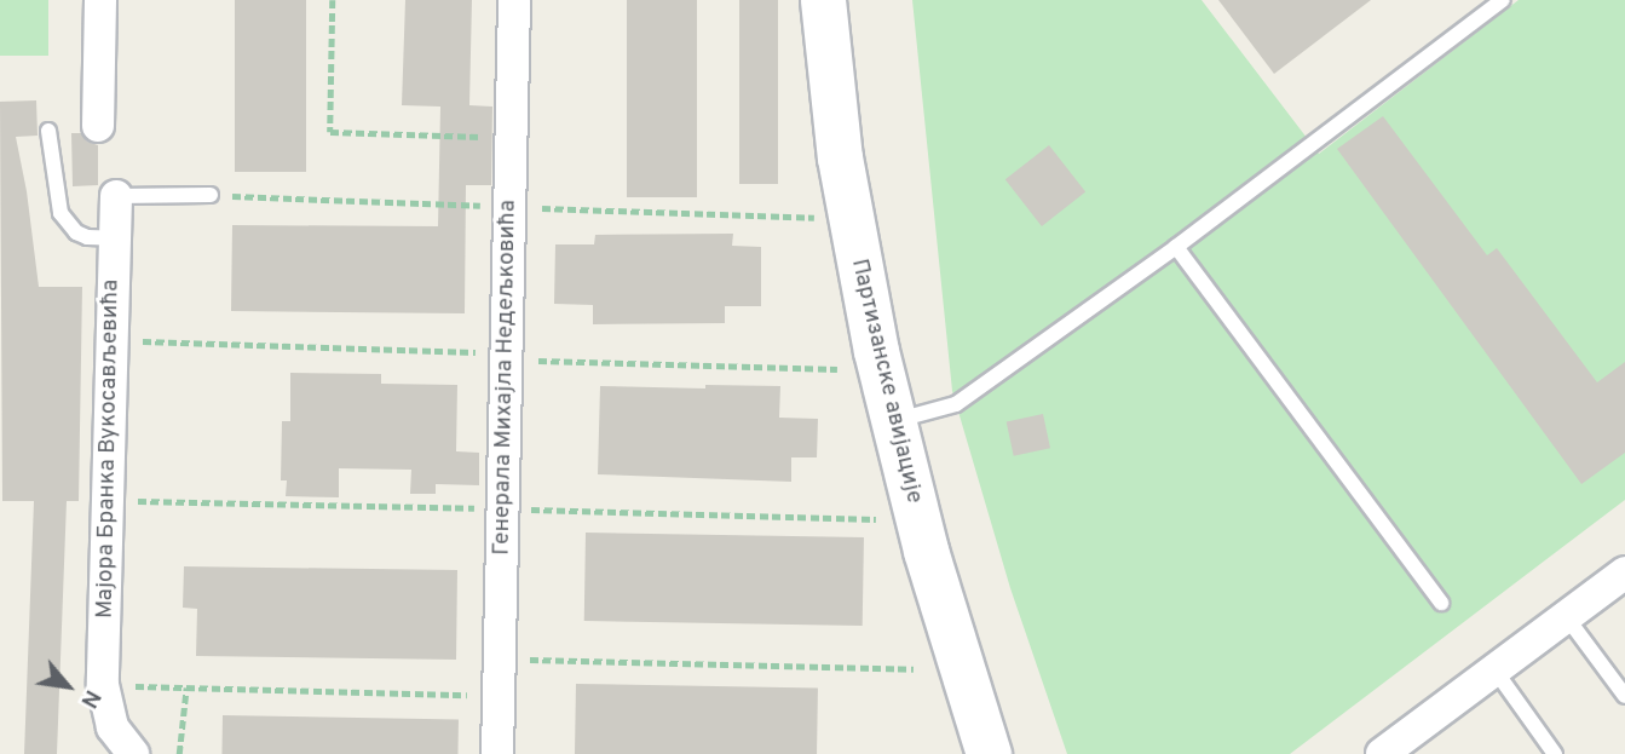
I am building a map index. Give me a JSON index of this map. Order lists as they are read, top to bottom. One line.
{"streets":{"street":["Генерала Михајла Недељковића","Партизанске авијације","Мајора Бранка Вукосављевића"]},"north":"bottom right"}
